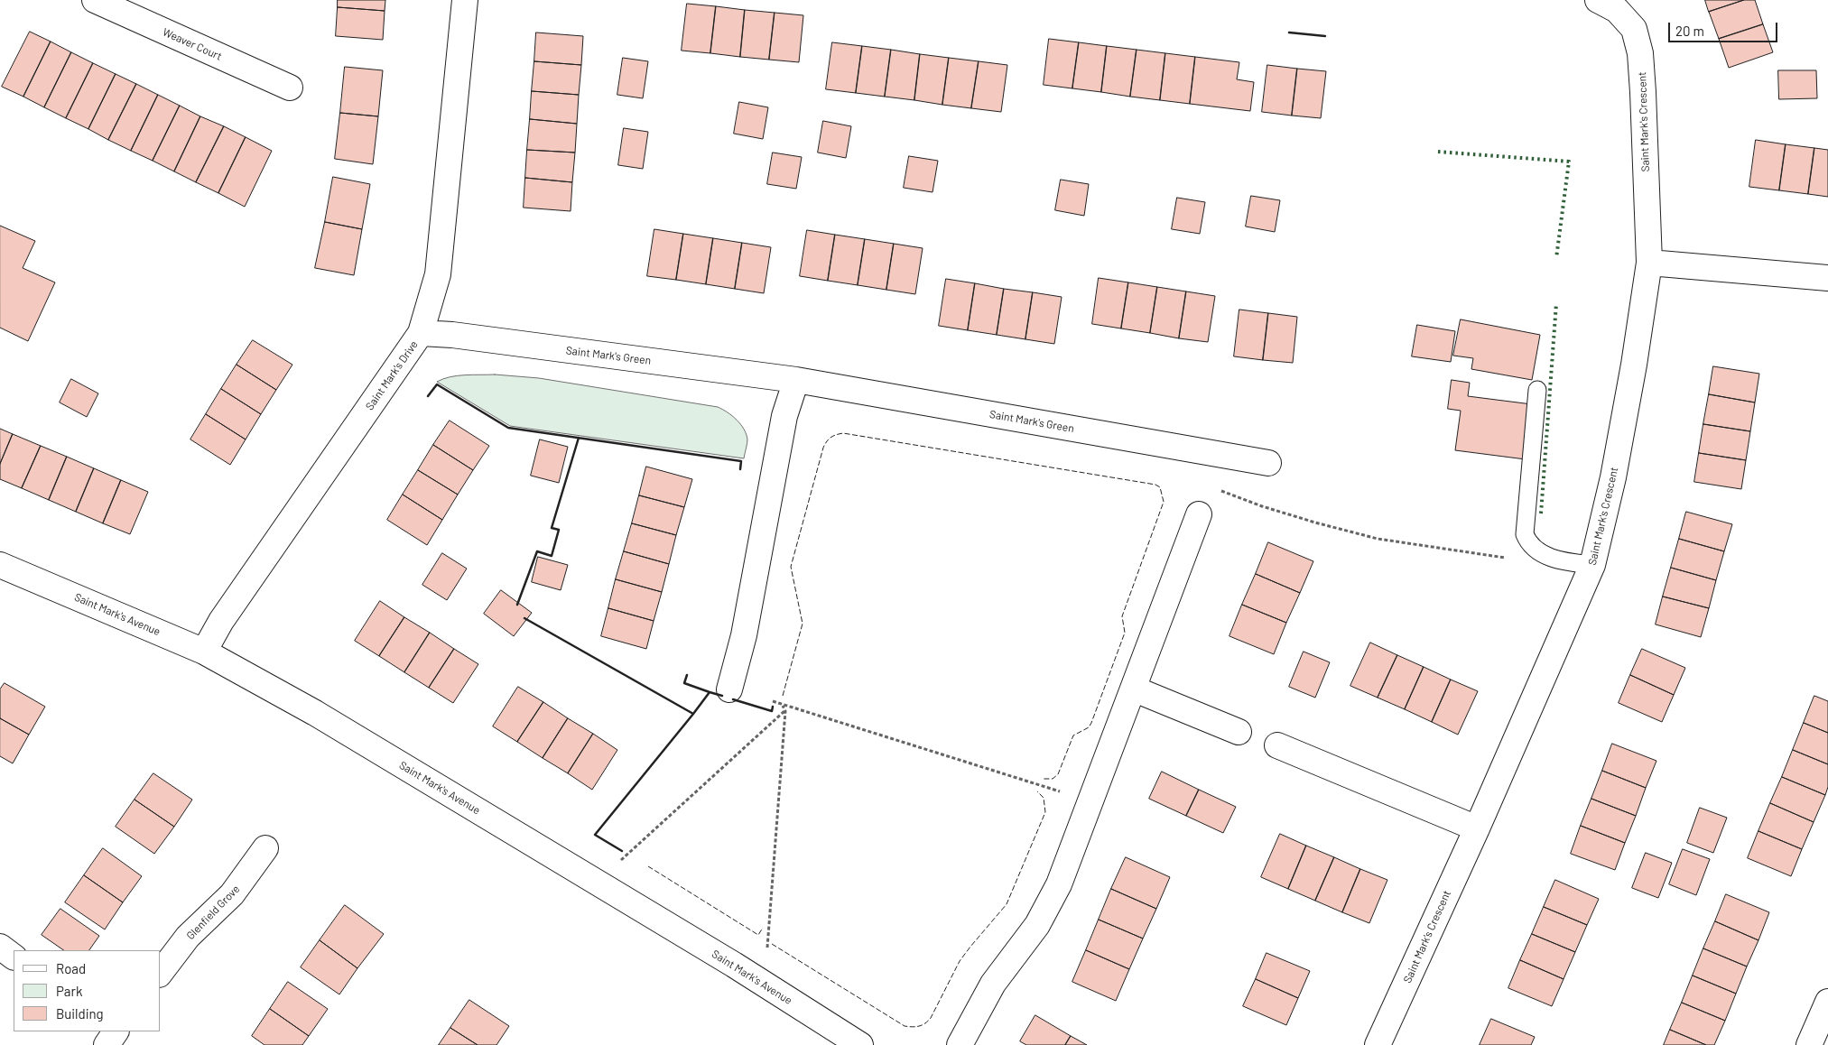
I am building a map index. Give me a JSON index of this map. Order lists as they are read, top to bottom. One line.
{"streets":{"street":["Weaver Court","Saint Mark's Crescent","Saint Mark's Green","Saint Mark's Drive","Saint Mark's Avenue","Glenfield Grove"]},"crossings":[["Saint Mark's Green","Saint Mark's Drive"],["Saint Mark's Drive","Saint Mark's Avenue"]],"legend":["Road","Park","Building"],"scale_bar":"20 m"}
